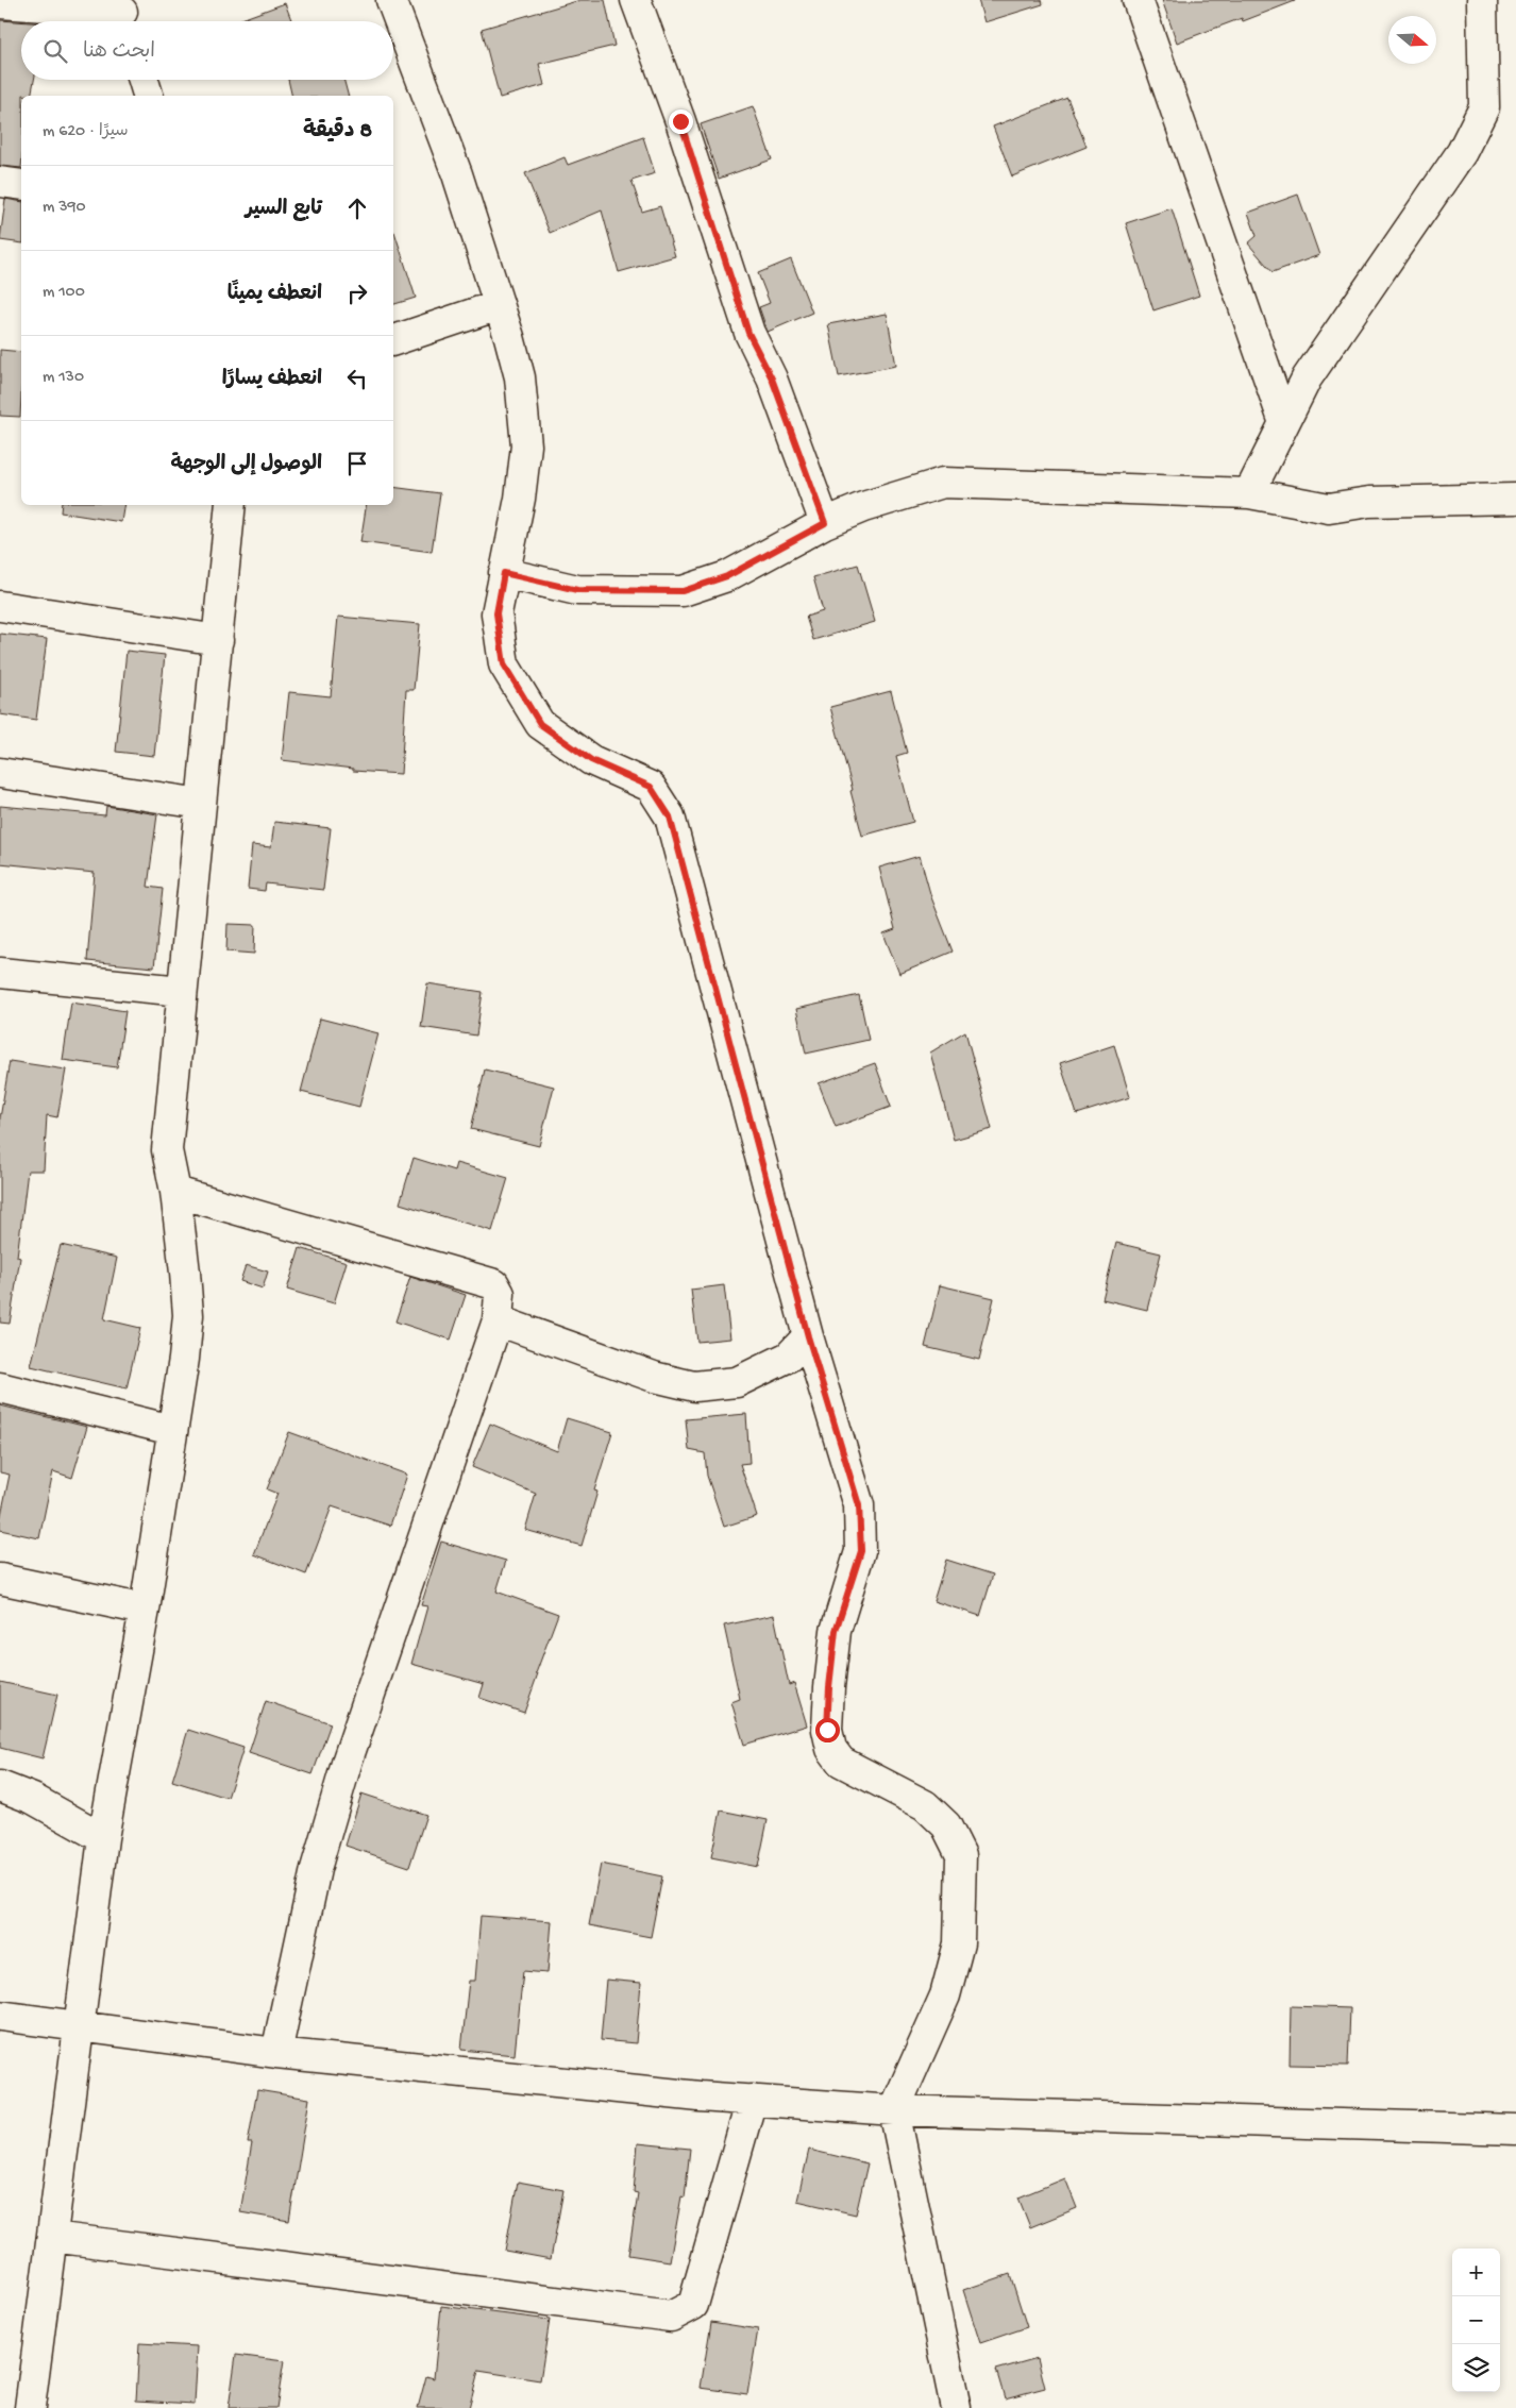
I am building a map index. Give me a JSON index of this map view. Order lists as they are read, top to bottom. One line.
{"north":"right","page":{"search":"ابحث هنا","heading":["8 دقيقة","سيرًا · 620 m"],"list":[["تابع السير","390 m"],["انعطف يمينًا","100 m"],["انعطف يسارًا","130 m"],"الوصول إلى الوجهة"],"map_buttons":["+","−"]}}
